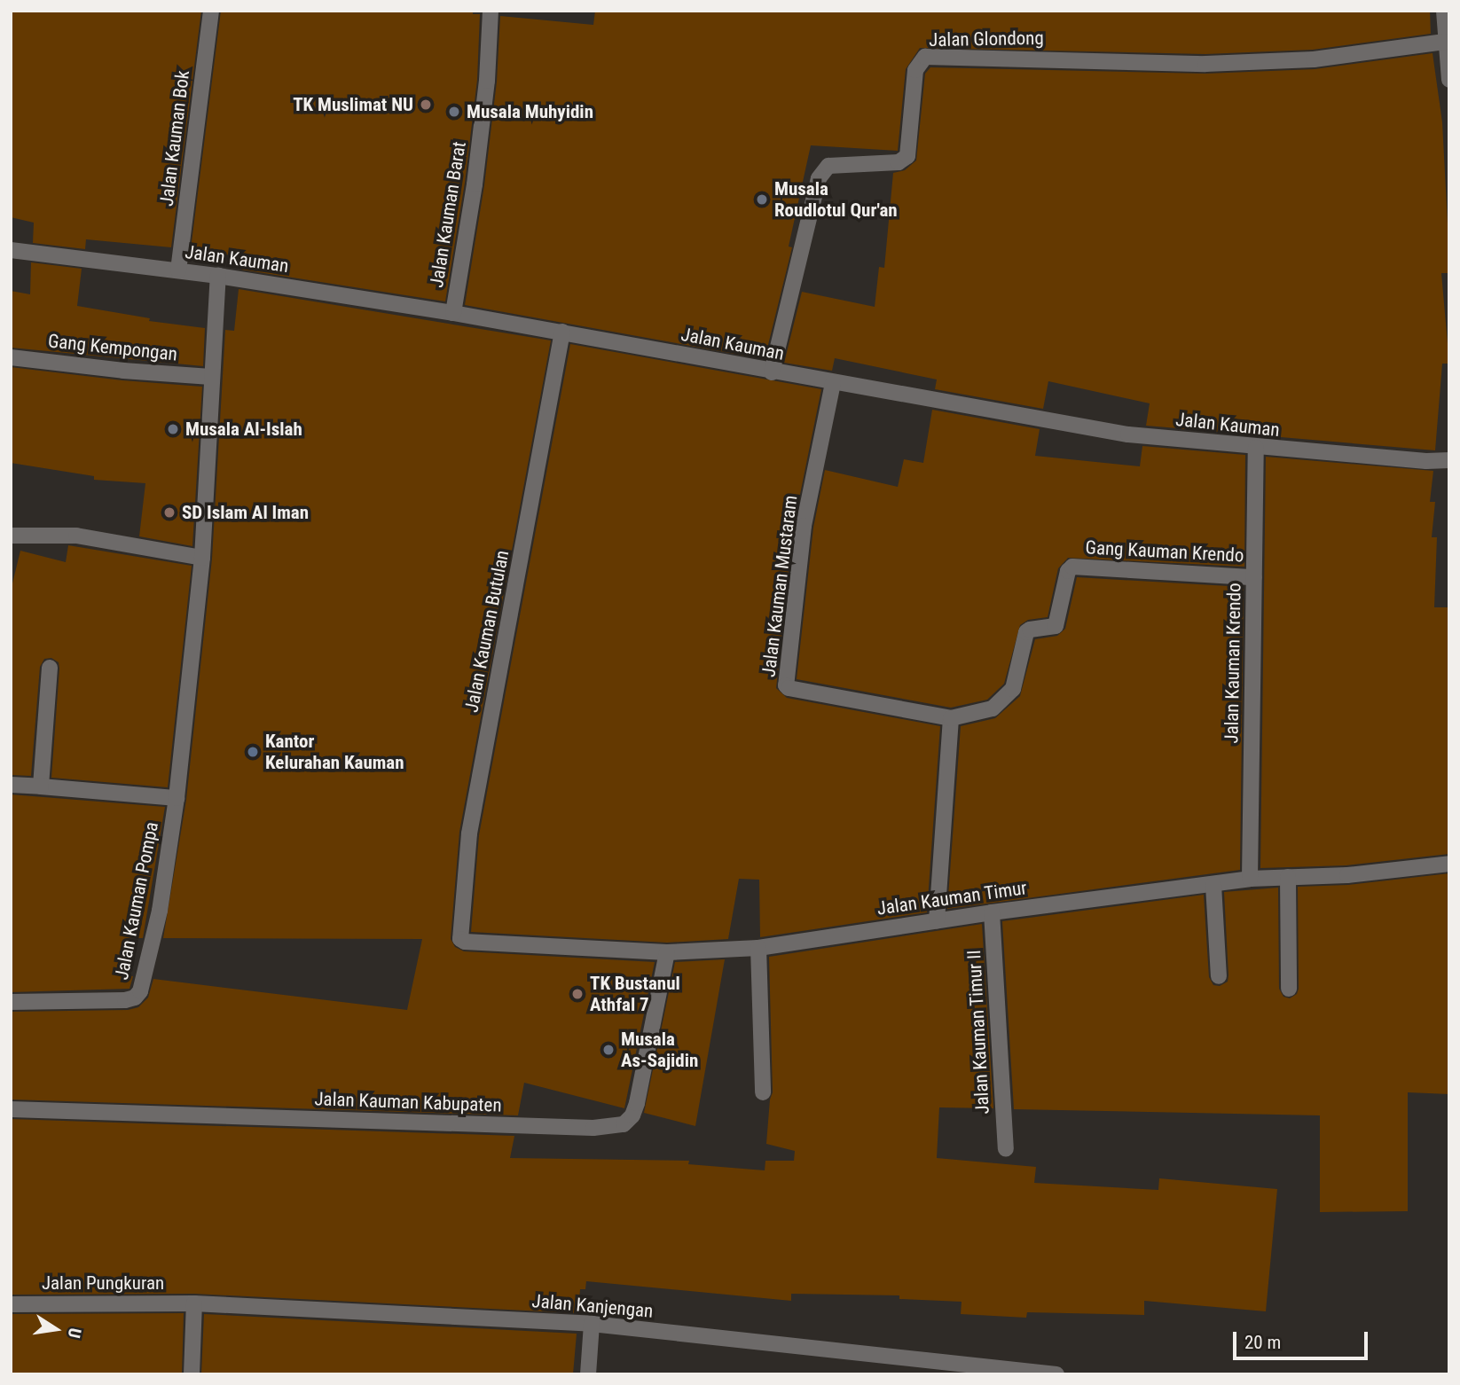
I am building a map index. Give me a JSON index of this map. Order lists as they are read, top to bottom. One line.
{"streets":{"street":["Jalan Glondong","Jalan Kauman Bok","Jalan Kauman Barat","Jalan Kauman","Gang Kempongan","Gang Kauman Krendo","Jalan Kauman Mustaram","Jalan Kauman Butulan","Jalan Kauman Krendo","Jalan Kauman Timur","Jalan Kauman Pompa","Jalan Kauman Timur II","Jalan Kauman Kabupaten","Jalan Pungkuran","Jalan Kanjengan"]},"crossings":[["Jalan Glondong","Jalan Kauman"],["Jalan Kauman Bok","Jalan Kauman"],["Jalan Kauman Barat","Jalan Kauman"],["Jalan Kauman","Jalan Kauman Mustaram"],["Jalan Kauman","Jalan Kauman Butulan"],["Jalan Kauman","Jalan Kauman Krendo"],["Jalan Kauman","Jalan Kauman Pompa"],["Gang Kempongan","Jalan Kauman Pompa"],["Gang Kauman Krendo","Jalan Kauman Mustaram"],["Gang Kauman Krendo","Jalan Kauman Krendo"],["Jalan Kauman Butulan","Jalan Kauman Timur"],["Jalan Kauman Krendo","Jalan Kauman Timur"],["Jalan Kauman Timur","Jalan Kauman Timur II"],["Jalan Kauman Timur","Jalan Kauman Kabupaten"],["Jalan Pungkuran","Jalan Kanjengan"]],"places":["TK Muslimat NU","Musala Muhyidin","Musala Roudlotul Qur'an","Musala Al-Islah","SD Islam Al Iman","Kantor Kelurahan Kauman","TK Bustanul Athfal 7","Musala As-Sajidin"],"scale_bar":"20 m","north":"right"}
